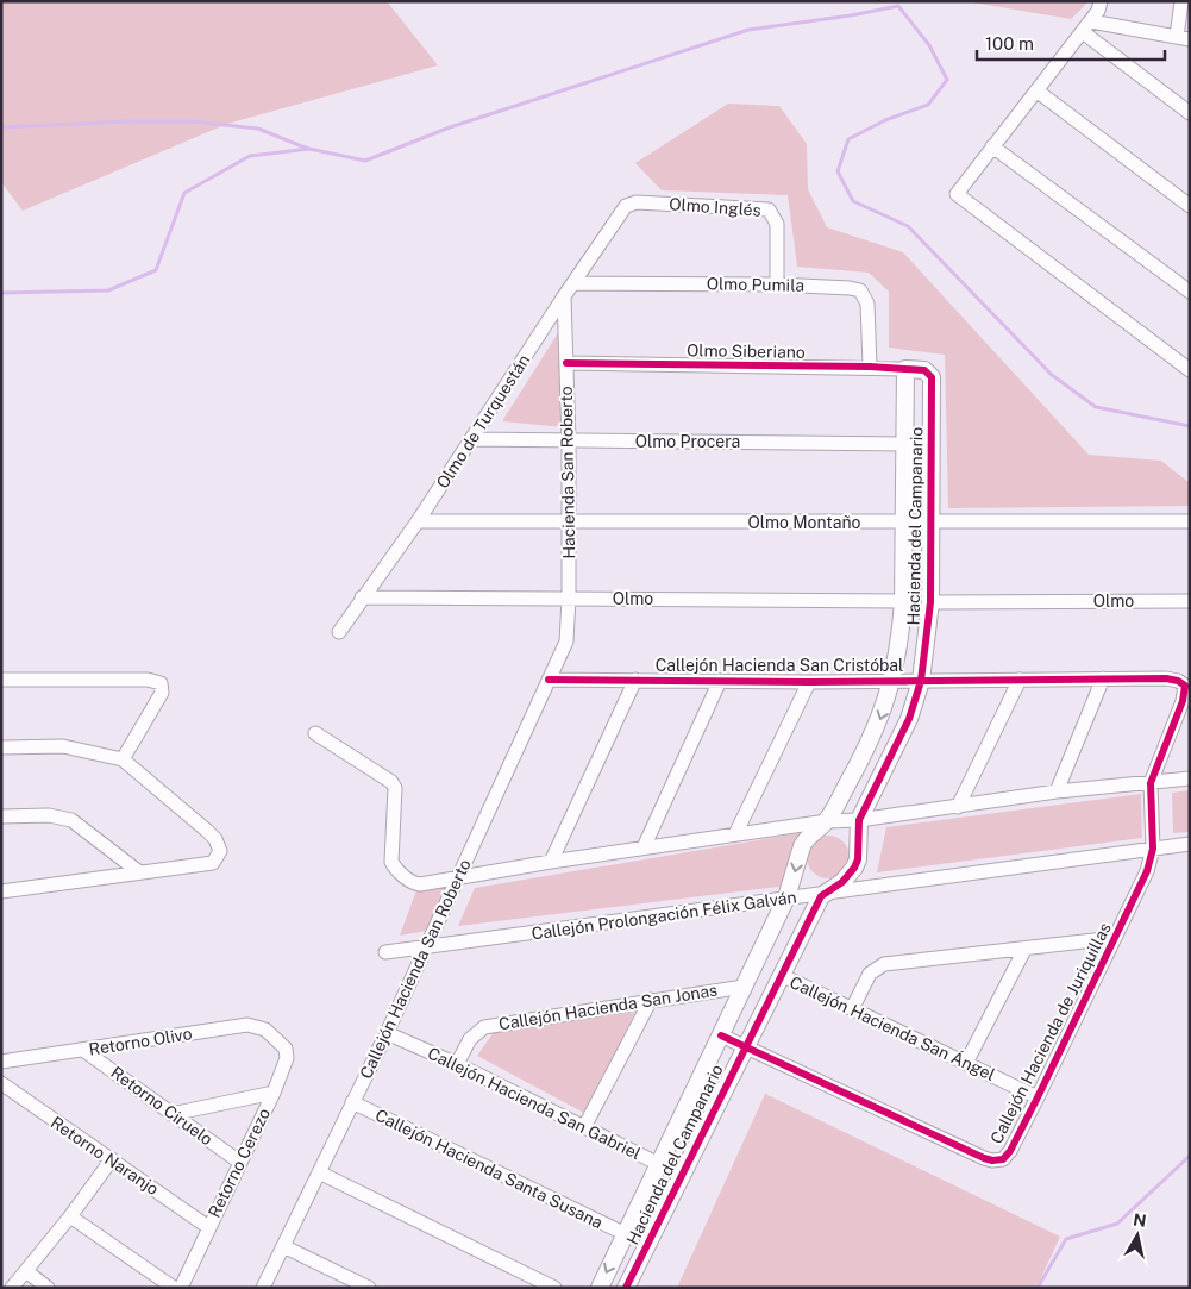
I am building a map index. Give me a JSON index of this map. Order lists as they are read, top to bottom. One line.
{"streets":{"street":["Olmo Inglés","Olmo Pumila","Olmo Siberiano","Olmo de Turquestán","Olmo Procera","Hacienda San Roberto","Olmo Montaño","Hacienda del Campanario","Olmo","Callejón Hacienda San Cristóbal","Callejón Prolongación Félix Galván","Callejón Hacienda San Roberto","Callejón Hacienda San Jonas","Callejón Hacienda San Ángel","Callejón Hacienda de Juriquillas","Retorno Olivo","Callejón Hacienda San Gabriel","Retorno Ciruelo","Retorno Naranjo","Retorno Cerezo","Callejón Hacienda Santa Susana"]},"crossings":[["Olmo Inglés","Olmo Pumila"],["Olmo Inglés","Olmo de Turquestán"],["Olmo Pumila","Olmo Siberiano"],["Olmo Pumila","Olmo de Turquestán"],["Olmo Siberiano","Hacienda San Roberto"],["Olmo Siberiano","Hacienda del Campanario"],["Olmo de Turquestán","Olmo Procera"],["Olmo de Turquestán","Hacienda San Roberto"],["Olmo de Turquestán","Olmo Montaño"],["Olmo de Turquestán","Olmo"],["Olmo Procera","Hacienda San Roberto"],["Olmo Procera","Hacienda del Campanario"],["Hacienda San Roberto","Olmo Montaño"],["Hacienda San Roberto","Olmo"],["Hacienda San Roberto","Callejón Hacienda San Roberto"],["Olmo Montaño","Hacienda del Campanario"],["Hacienda del Campanario","Olmo"],["Hacienda del Campanario","Callejón Hacienda San Cristóbal"],["Hacienda del Campanario","Callejón Prolongación Félix Galván"],["Hacienda del Campanario","Callejón Hacienda San Jonas"],["Hacienda del Campanario","Callejón Hacienda San Ángel"],["Hacienda del Campanario","Callejón Hacienda de Juriquillas"],["Hacienda del Campanario","Callejón Hacienda San Gabriel"],["Hacienda del Campanario","Callejón Hacienda Santa Susana"],["Callejón Hacienda San Cristóbal","Callejón Hacienda San Roberto"],["Callejón Hacienda San Cristóbal","Callejón Hacienda de Juriquillas"],["Callejón Prolongación Félix Galván","Callejón Hacienda San Roberto"],["Callejón Prolongación Félix Galván","Callejón Hacienda de Juriquillas"],["Callejón Hacienda San Roberto","Callejón Hacienda San Gabriel"],["Callejón Hacienda San Roberto","Callejón Hacienda Santa Susana"],["Callejón Hacienda San Jonas","Callejón Hacienda San Gabriel"],["Callejón Hacienda San Ángel","Callejón Hacienda de Juriquillas"],["Retorno Olivo","Retorno Ciruelo"],["Retorno Olivo","Retorno Cerezo"],["Retorno Ciruelo","Retorno Cerezo"],["Retorno Naranjo","Retorno Cerezo"]],"scale_bar":"100 m","north":"top"}
